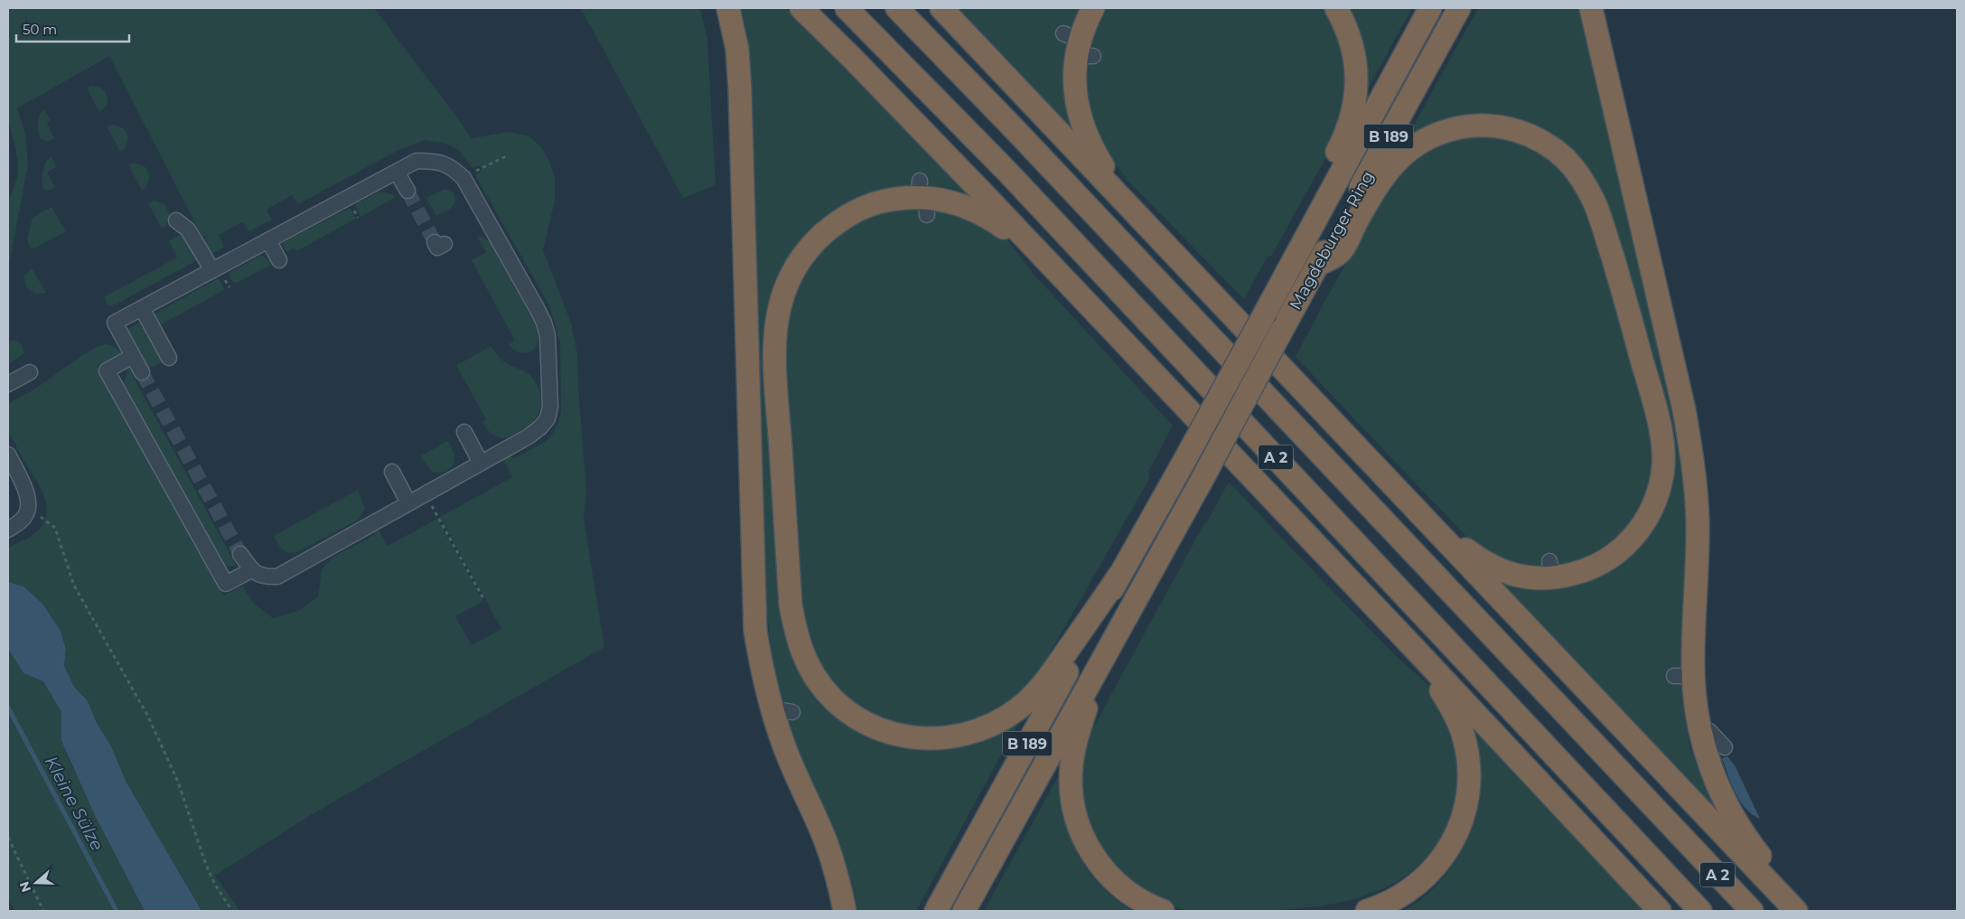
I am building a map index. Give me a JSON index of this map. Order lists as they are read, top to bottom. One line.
{"streets":{"highway":["B 189","Magdeburger Ring","A 2"]},"crossings":[["B 189","Magdeburger Ring"]],"water":["Kleine Sülze"],"scale_bar":"50 m","north":"left"}
